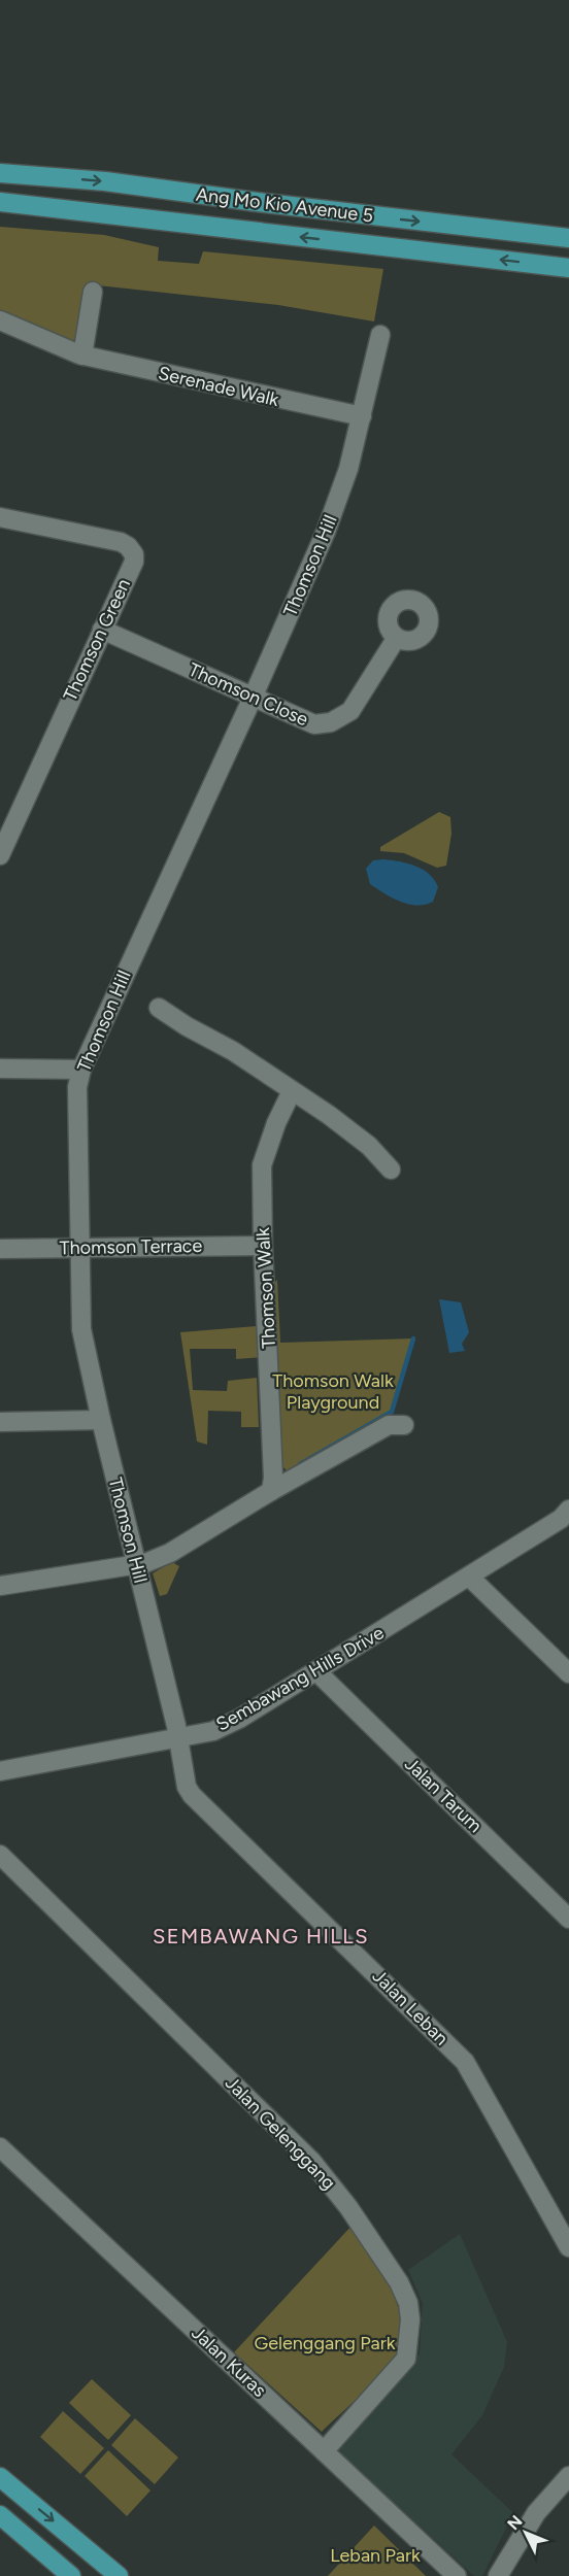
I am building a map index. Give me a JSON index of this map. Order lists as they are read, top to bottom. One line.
{"streets":{"main road":["Ang Mo Kio Avenue 5"],"street":["Serenade Walk","Thomson Hill","Thomson Green","Thomson Close","Thomson Terrace","Thomson Walk","Sembawang Hills Drive","Jalan Tarum","Jalan Leban","Jalan Gelenggang","Jalan Kuras"]},"crossings":[["Serenade Walk","Thomson Hill"],["Thomson Hill","Thomson Close"],["Thomson Hill","Thomson Terrace"],["Thomson Hill","Sembawang Hills Drive"],["Thomson Hill","Jalan Leban"],["Thomson Green","Thomson Close"],["Thomson Terrace","Thomson Walk"],["Sembawang Hills Drive","Jalan Tarum"],["Sembawang Hills Drive","Jalan Leban"],["Jalan Gelenggang","Jalan Kuras"]],"districts":["SEMBAWANG HILLS"],"parks":["Thomson Walk Playground","Gelenggang Park","Leban Park"],"north":"top left"}
